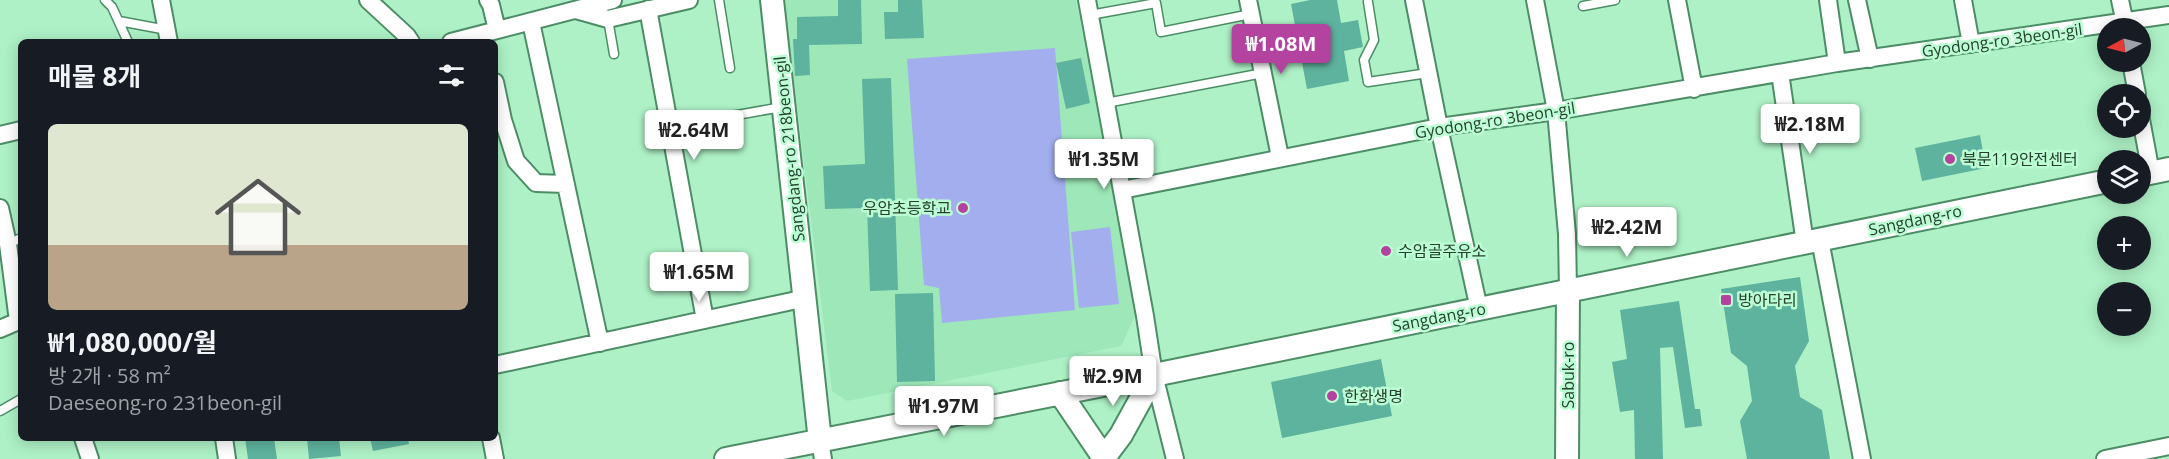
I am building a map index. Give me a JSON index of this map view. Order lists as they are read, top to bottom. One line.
{"streets":{"main road":["Sangdang-ro 218beon-gil","Sangdang-ro","Sabuk-ro"],"street":["Gyodong-ro 3beon-gil"]},"crossings":[["Sangdang-ro 218beon-gil","Sangdang-ro"],["Sangdang-ro","Sabuk-ro"]],"places":{"other":["북문119안전센터","우암초등학교","수암골주유소","한화생명"],"transit":["방아다리"]},"north":"left","page":{"map_buttons":["+","−"],"price":["₩1.08M","₩2.18M","₩2.64M","₩1.35M","₩2.42M","₩1.65M","₩2.9M","₩1.97M"],"heading":"매물 8개","list":[{"name":"₩1,080,000/월","note":"방 2개 · 58 m² · Daeseong-ro 231beon-gil"}]}}
